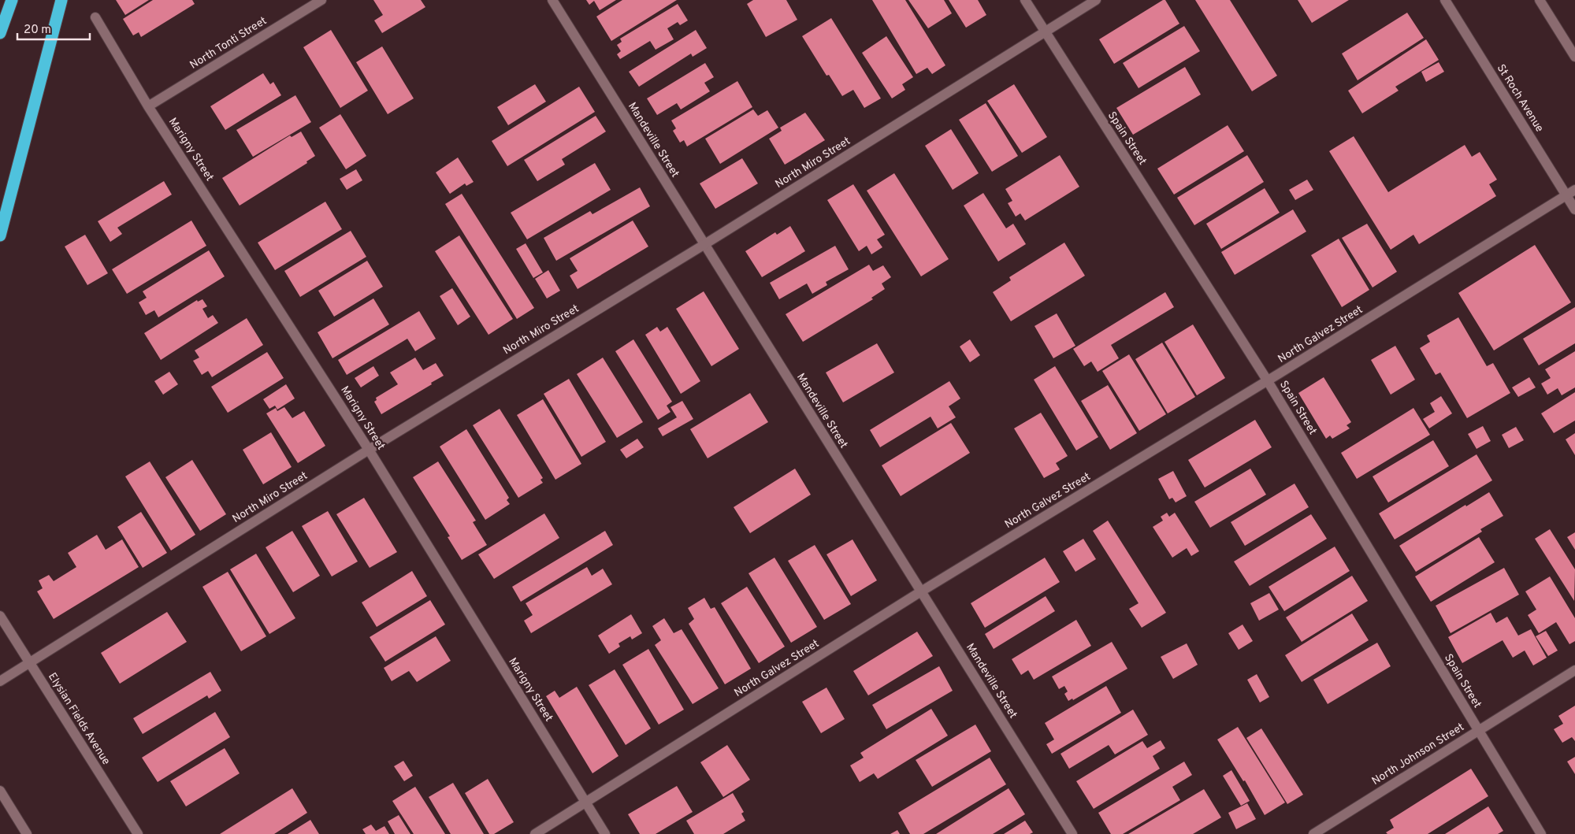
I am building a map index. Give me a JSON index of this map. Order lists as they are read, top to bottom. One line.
{"streets":{"street":["North Tonti Street","St Roch Avenue","Spain Street","Mandeville Street","Marigny Street","North Miro Street","North Galvez Street","Elysian Fields Avenue","North Johnson Street"]},"crossings":[["North Tonti Street","Marigny Street"],["St Roch Avenue","North Galvez Street"],["Spain Street","North Miro Street"],["Spain Street","North Galvez Street"],["Spain Street","North Johnson Street"],["Mandeville Street","North Miro Street"],["Mandeville Street","North Galvez Street"],["Marigny Street","North Miro Street"],["Marigny Street","North Galvez Street"],["North Miro Street","Elysian Fields Avenue"]],"scale_bar":"20 m"}
